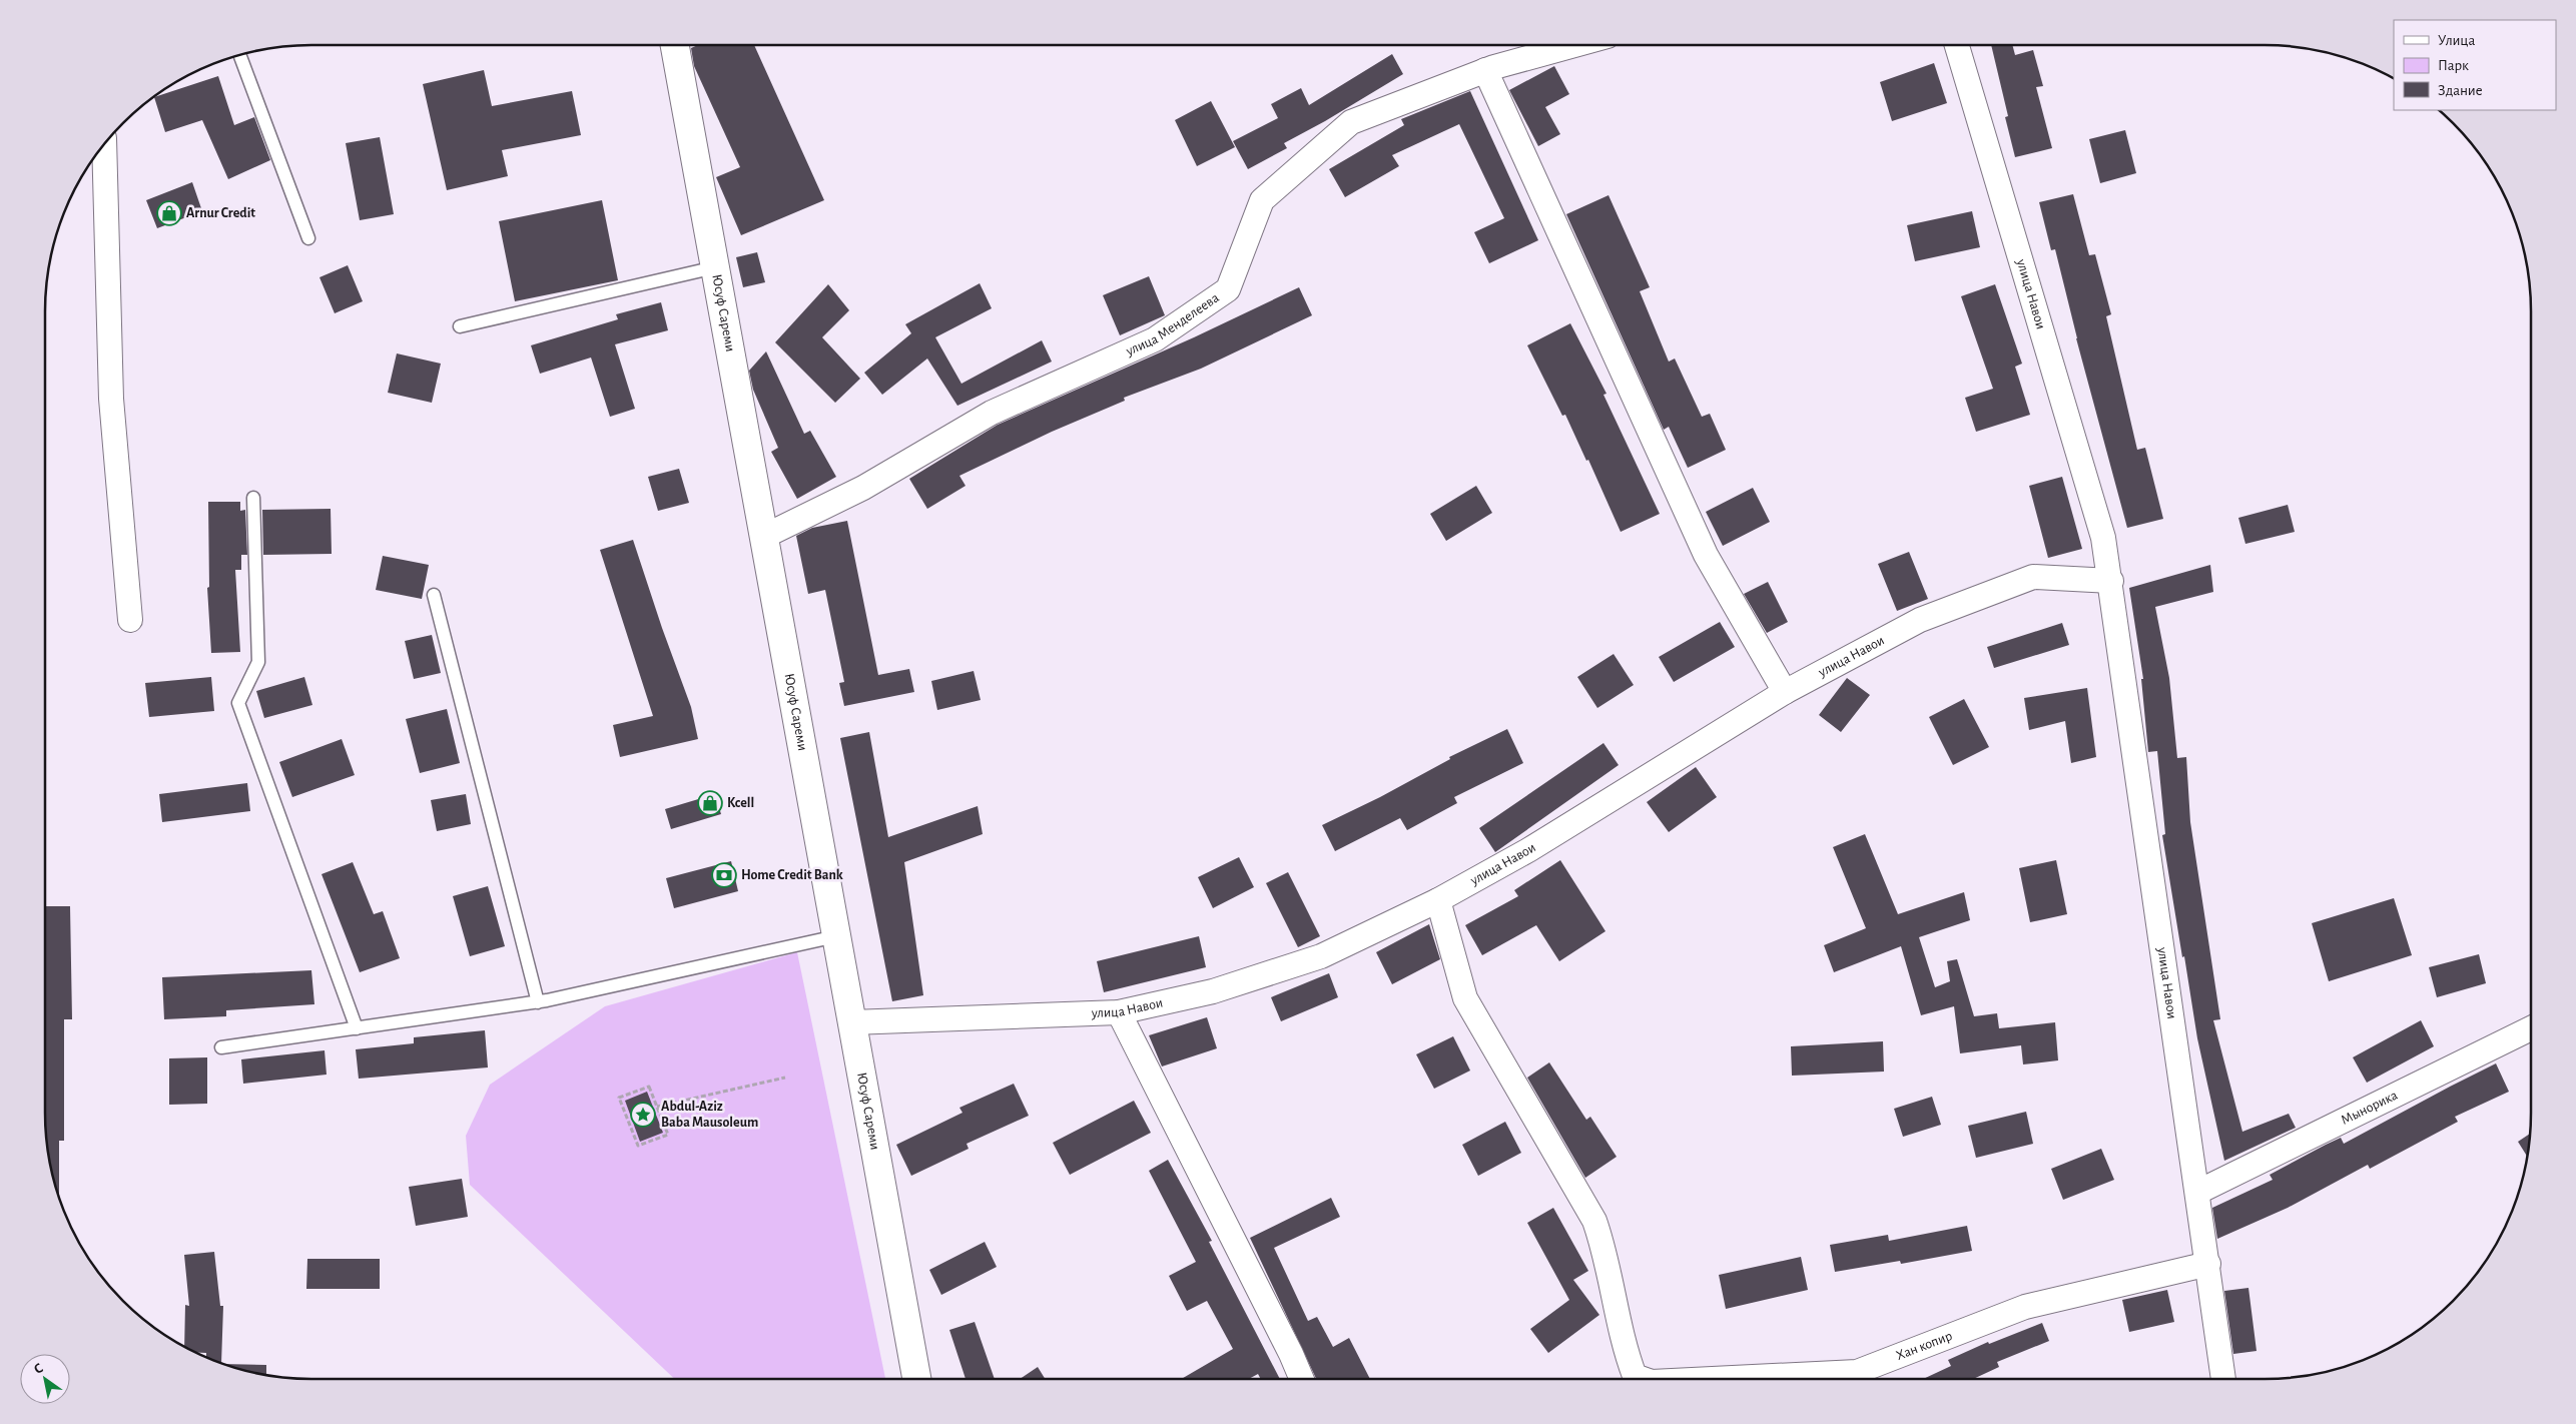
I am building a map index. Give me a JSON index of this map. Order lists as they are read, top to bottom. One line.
{"streets":{"main road":["Юсуф Сареми"],"street":["улица Навои","улица Менделеева","Мынорика","Хан копир"]},"crossings":[["улица Навои","Юсуф Сареми"],["улица Навои","Мынорика"],["улица Навои","Хан копир"],["Юсуф Сареми","улица Менделеева"]],"places":{"shop":["Arnur Credit","Kcell"],"bank":["Home Credit Bank"],"place":["Abdul-Aziz Baba Mausoleum"]},"legend":["Улица","Парк","Здание"],"north":"top left"}
